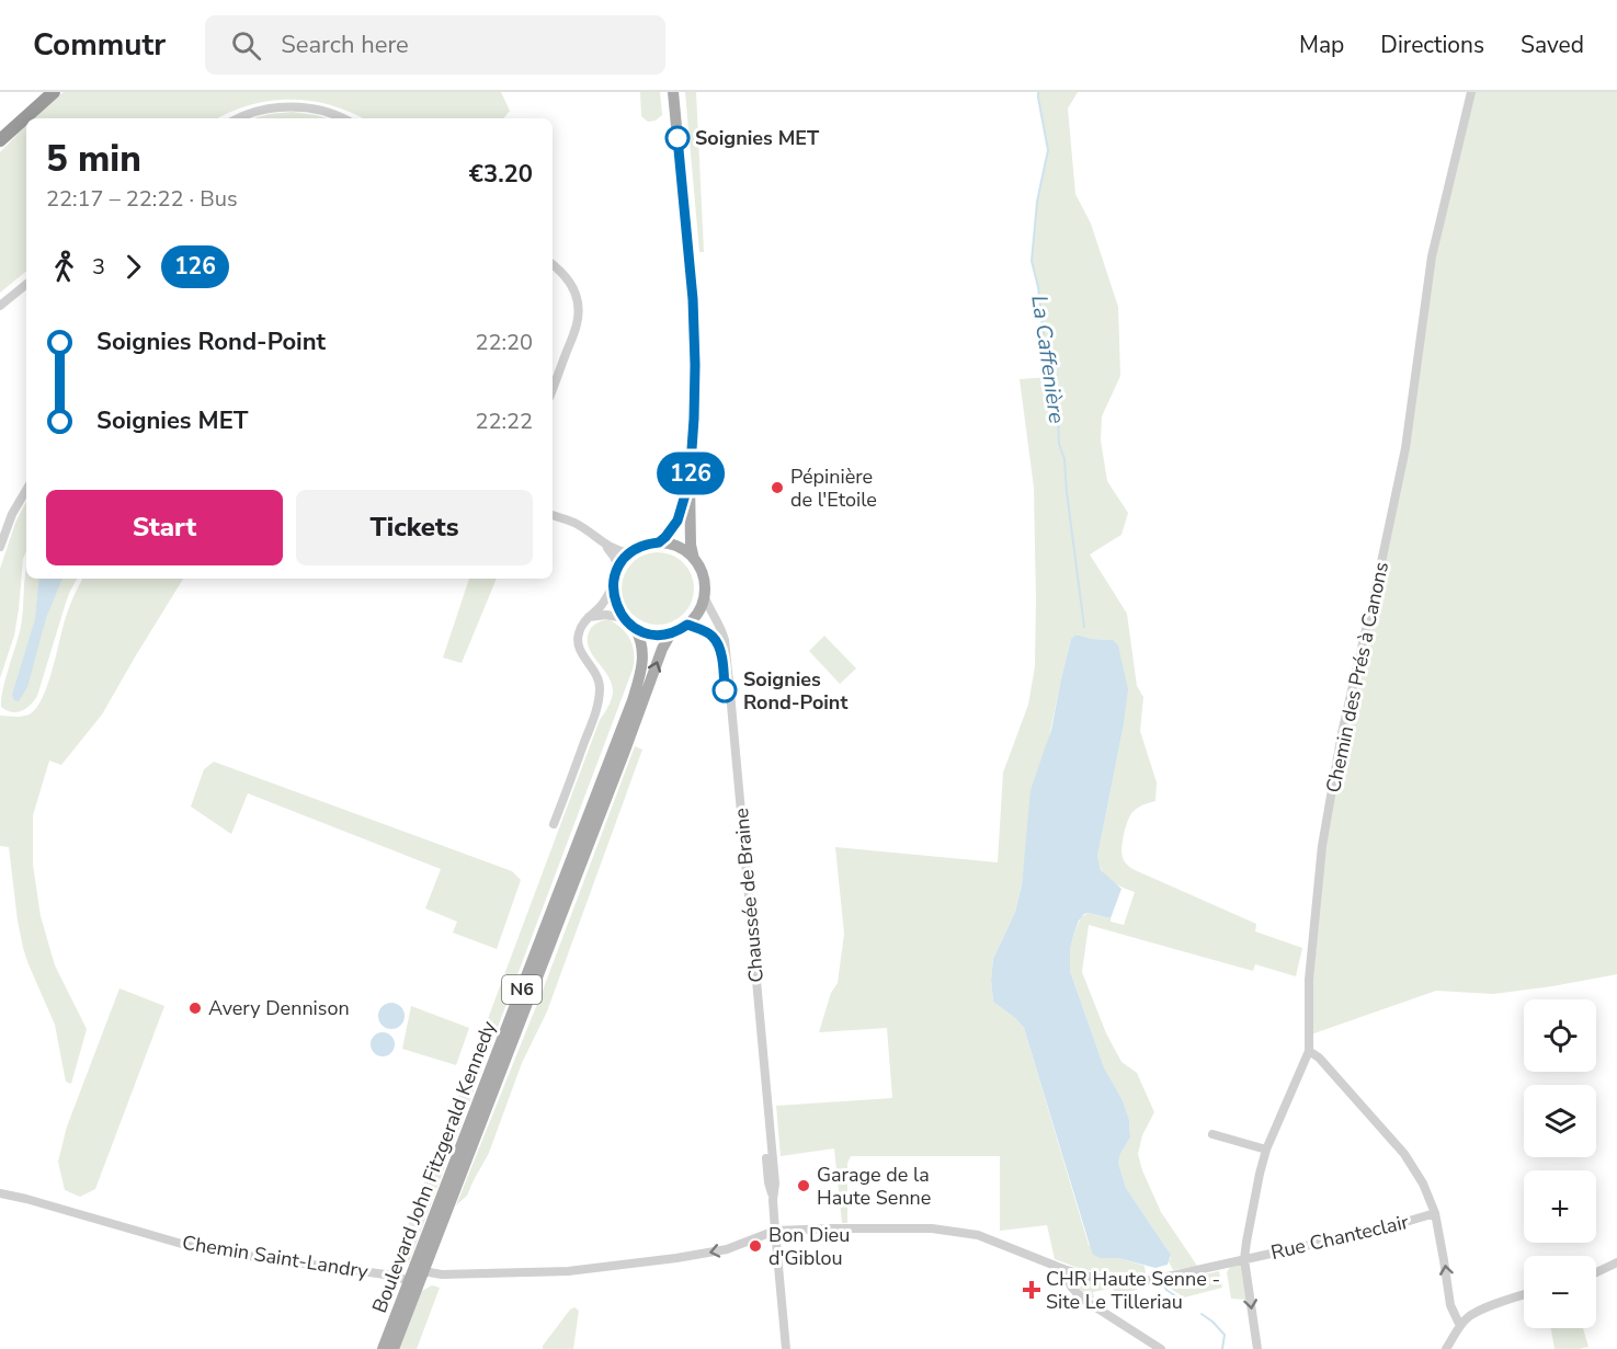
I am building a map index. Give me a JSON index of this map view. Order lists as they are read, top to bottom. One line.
{"streets":{"main road":["N6","Boulevard John Fitzgerald Kennedy"],"street":["Chemin des Prés à Canons","Chaussée de Braine","Rue Chanteclair","Chemin Saint-Landry"]},"crossings":[["Chemin des Prés à Canons","Rue Chanteclair"],["Chaussée de Braine","Boulevard John Fitzgerald Kennedy"],["Chaussée de Braine","Rue Chanteclair"],["Boulevard John Fitzgerald Kennedy","Chemin Saint-Landry"]],"water":["La Caffenière"],"places":{"other":["Soignies MET","Pépinière de l'Etoile","Soignies Rond-Point","Avery Dennison","Garage de la Haute Senne","Bon Dieu d'Giblou"],"health":["CHR Haute Senne - Site Le Tilleriau"]},"lines":["bus line 126"],"page":{"header":"Commutr","search":"Search here","nav":["Map","Directions","Saved"],"on_map":"126","heading":["5 min","22:17 – 22:22 · Bus","€3.20"],"legs":["3","126"],"list":[{"name":"Soignies Rond-Point","value":"22:20"},{"name":"Soignies MET","value":"22:22"}],"buttons":["Start","Tickets"],"map_buttons":["+","−"]}}
